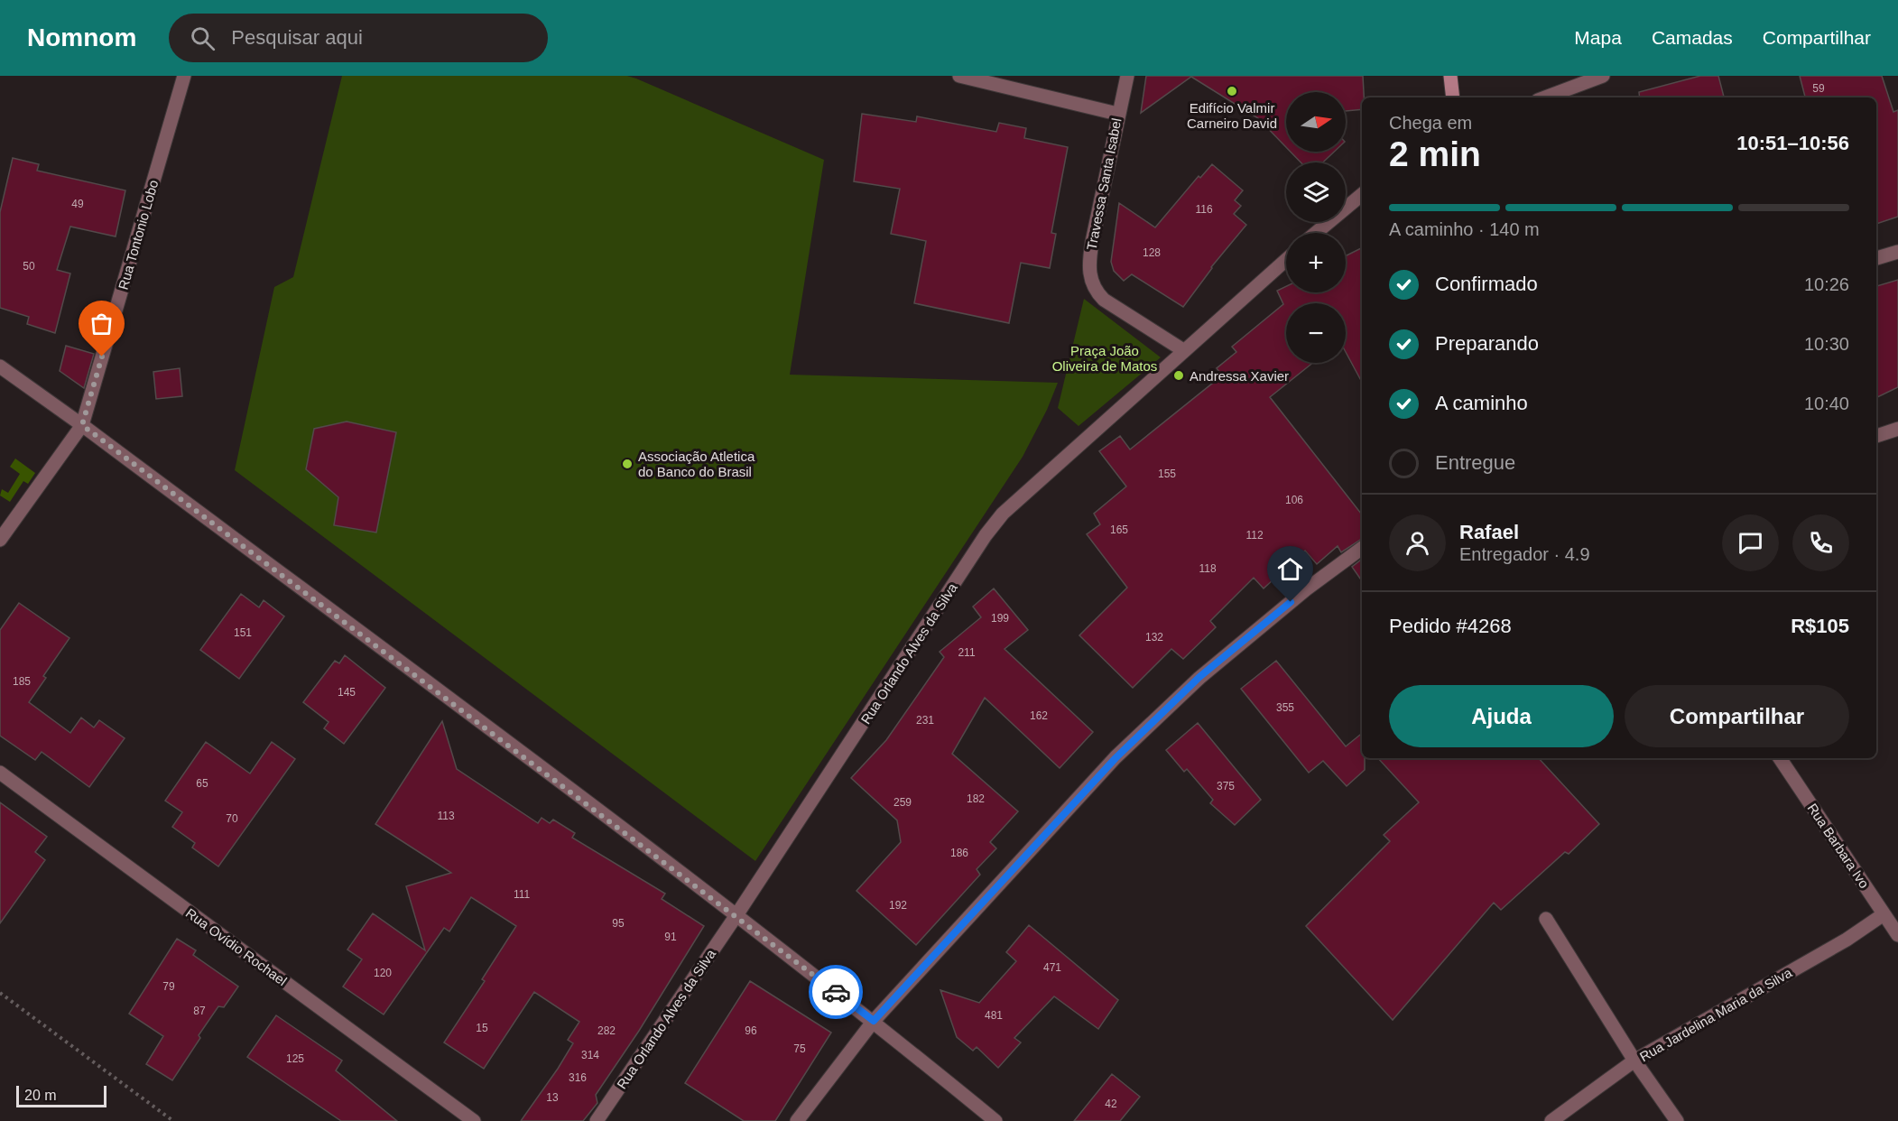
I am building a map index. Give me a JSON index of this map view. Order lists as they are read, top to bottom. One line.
{"streets":{"street":["Travessa Santa Isabel","Rua Tontonio Lobo","Rua Orlando Alves da Silva","Rua Barbara Ivo","Rua Ovídio Rochael","Rua Jardelina Maria da Silva"]},"crossings":[["Travessa Santa Isabel","Rua Orlando Alves da Silva"],["Rua Barbara Ivo","Rua Jardelina Maria da Silva"]],"parks":["Praça João Oliveira de Matos"],"places":["Edifício Valmir Carneiro David","Andressa Xavier","Associação Atletica do Banco do Brasil"],"house_numbers":["59","49","116","128","50","155","106","165","112","118","199","151","132","211","185","145","355","162","231","65","375","182","259","113","70","186","111","192","95","91","471","120","79","87","481","15","282","96","75","314","125","316","13","42"],"scale_bar":"20 m","north":"right","page":{"header":"Nomnom","search":"Pesquisar aqui","nav":["Mapa","Camadas","Compartilhar"],"map_buttons":["+","−"],"heading":["2 min","Chega em","10:51–10:56"],"panel":["Rafael","Entregador · 4.9","Pedido #4268","R$105"],"bar":"A caminho · 140 m","list":[["Confirmado","10:26"],["Preparando","10:30"],["A caminho","10:40"],"Entregue"],"buttons":["Ajuda","Compartilhar"],"scale":"20 m"}}
